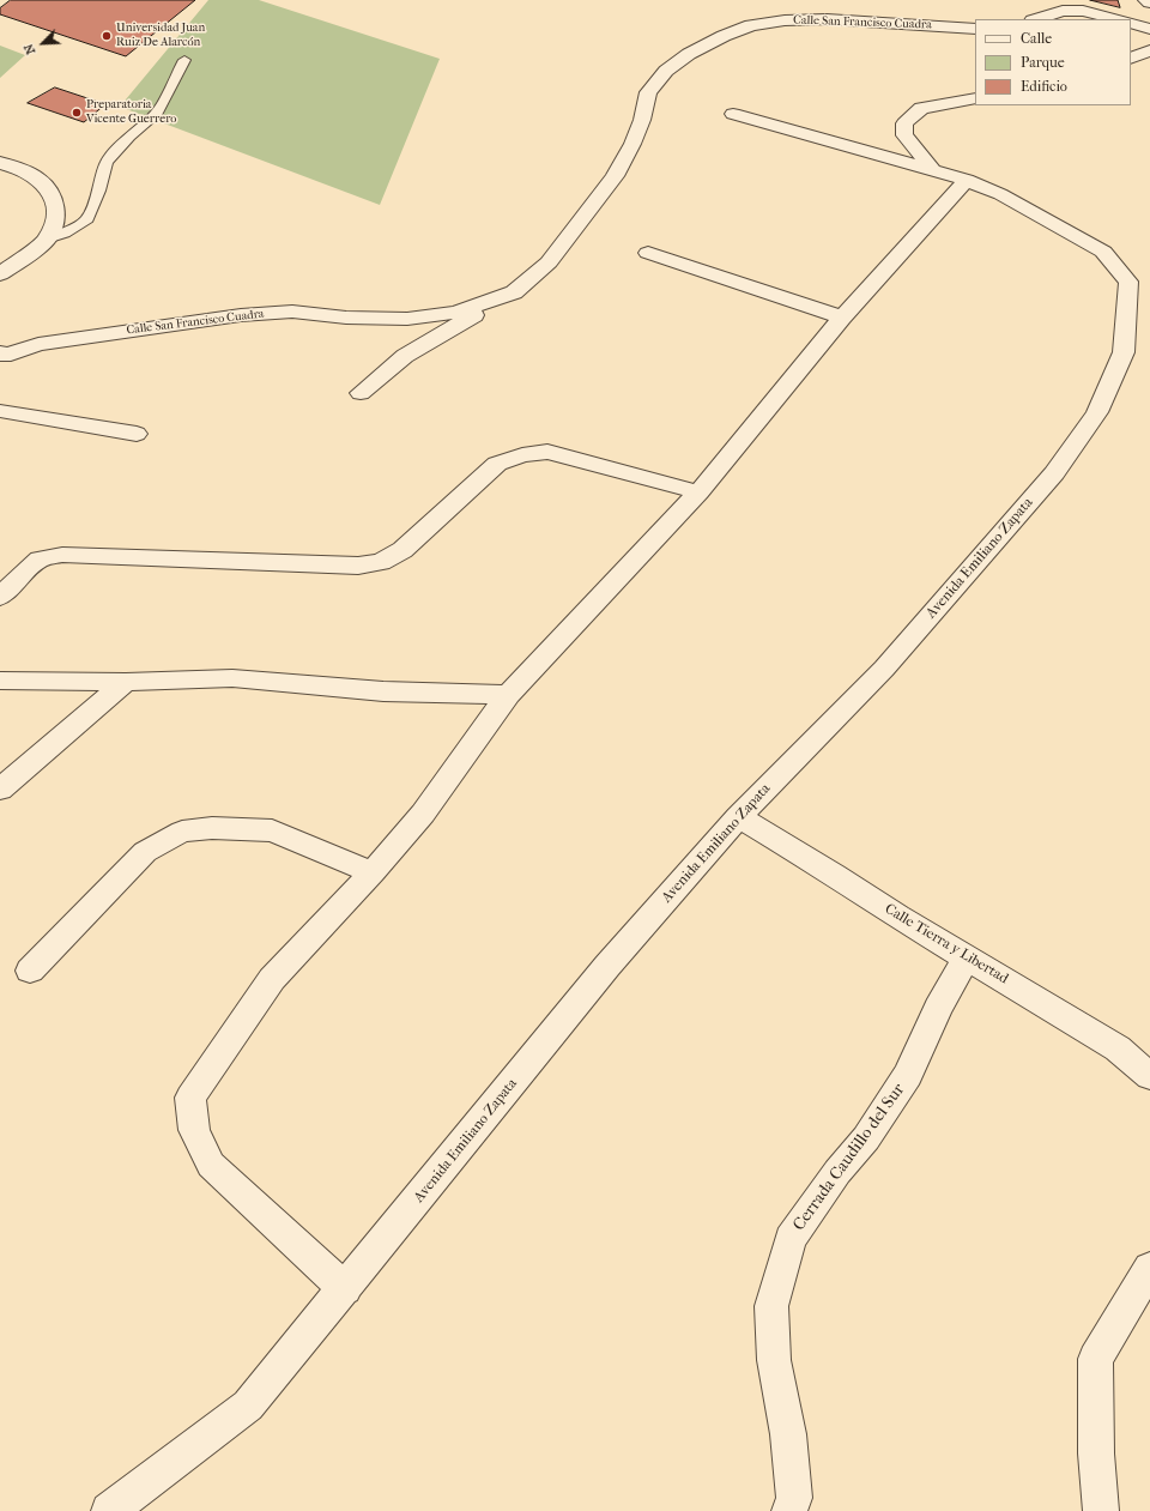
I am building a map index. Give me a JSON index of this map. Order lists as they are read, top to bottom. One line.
{"streets":{"street":["Calle San Francisco Cuadra","Avenida Emiliano Zapata","Calle Tierra y Libertad","Cerrada Caudillo del Sur"]},"crossings":[["Avenida Emiliano Zapata","Calle Tierra y Libertad"],["Calle Tierra y Libertad","Cerrada Caudillo del Sur"]],"places":["Universidad Juan Ruiz De Alarcón","Preparatoria Vicente Guerrero"],"legend":["Calle","Parque","Edificio"],"north":"bottom left"}
